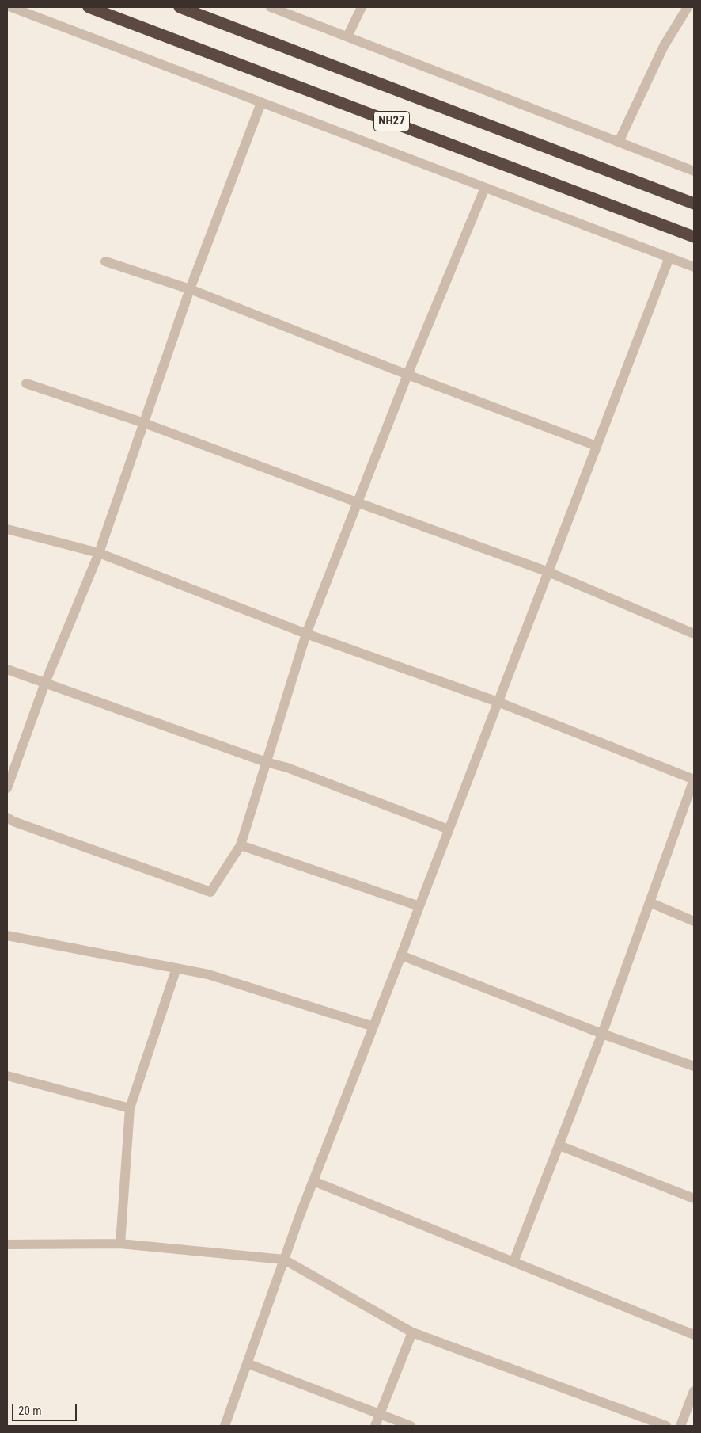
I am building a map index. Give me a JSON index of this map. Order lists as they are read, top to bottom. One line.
{"streets":{"highway":["NH27"]},"scale_bar":"20 m"}
